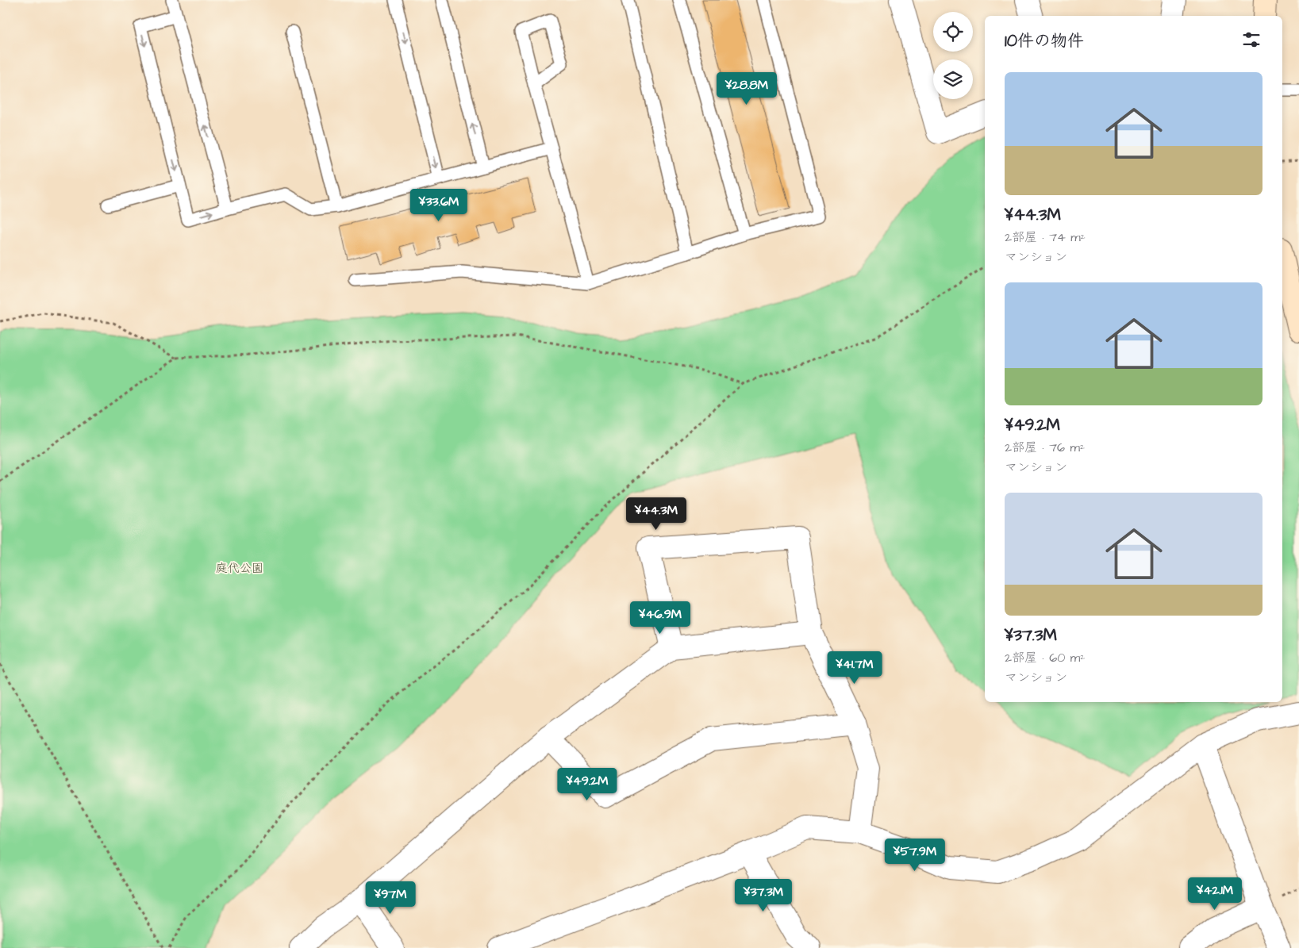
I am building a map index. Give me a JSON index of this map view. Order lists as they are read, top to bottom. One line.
{"parks":["庭代公園"],"page":{"heading":"10件の物件","list":[{"name":"¥44.3M","note":"2部屋 · 74 m² · マンション"},{"name":"¥49.2M","note":"2部屋 · 76 m² · マンション"},{"name":"¥37.3M","note":"2部屋 · 60 m² · マンション"}],"price":["¥28.8M","¥33.6M","¥44.3M","¥46.9M","¥41.7M","¥49.2M","¥57.9M","¥42.1M","¥37.3M","¥97M"]}}
